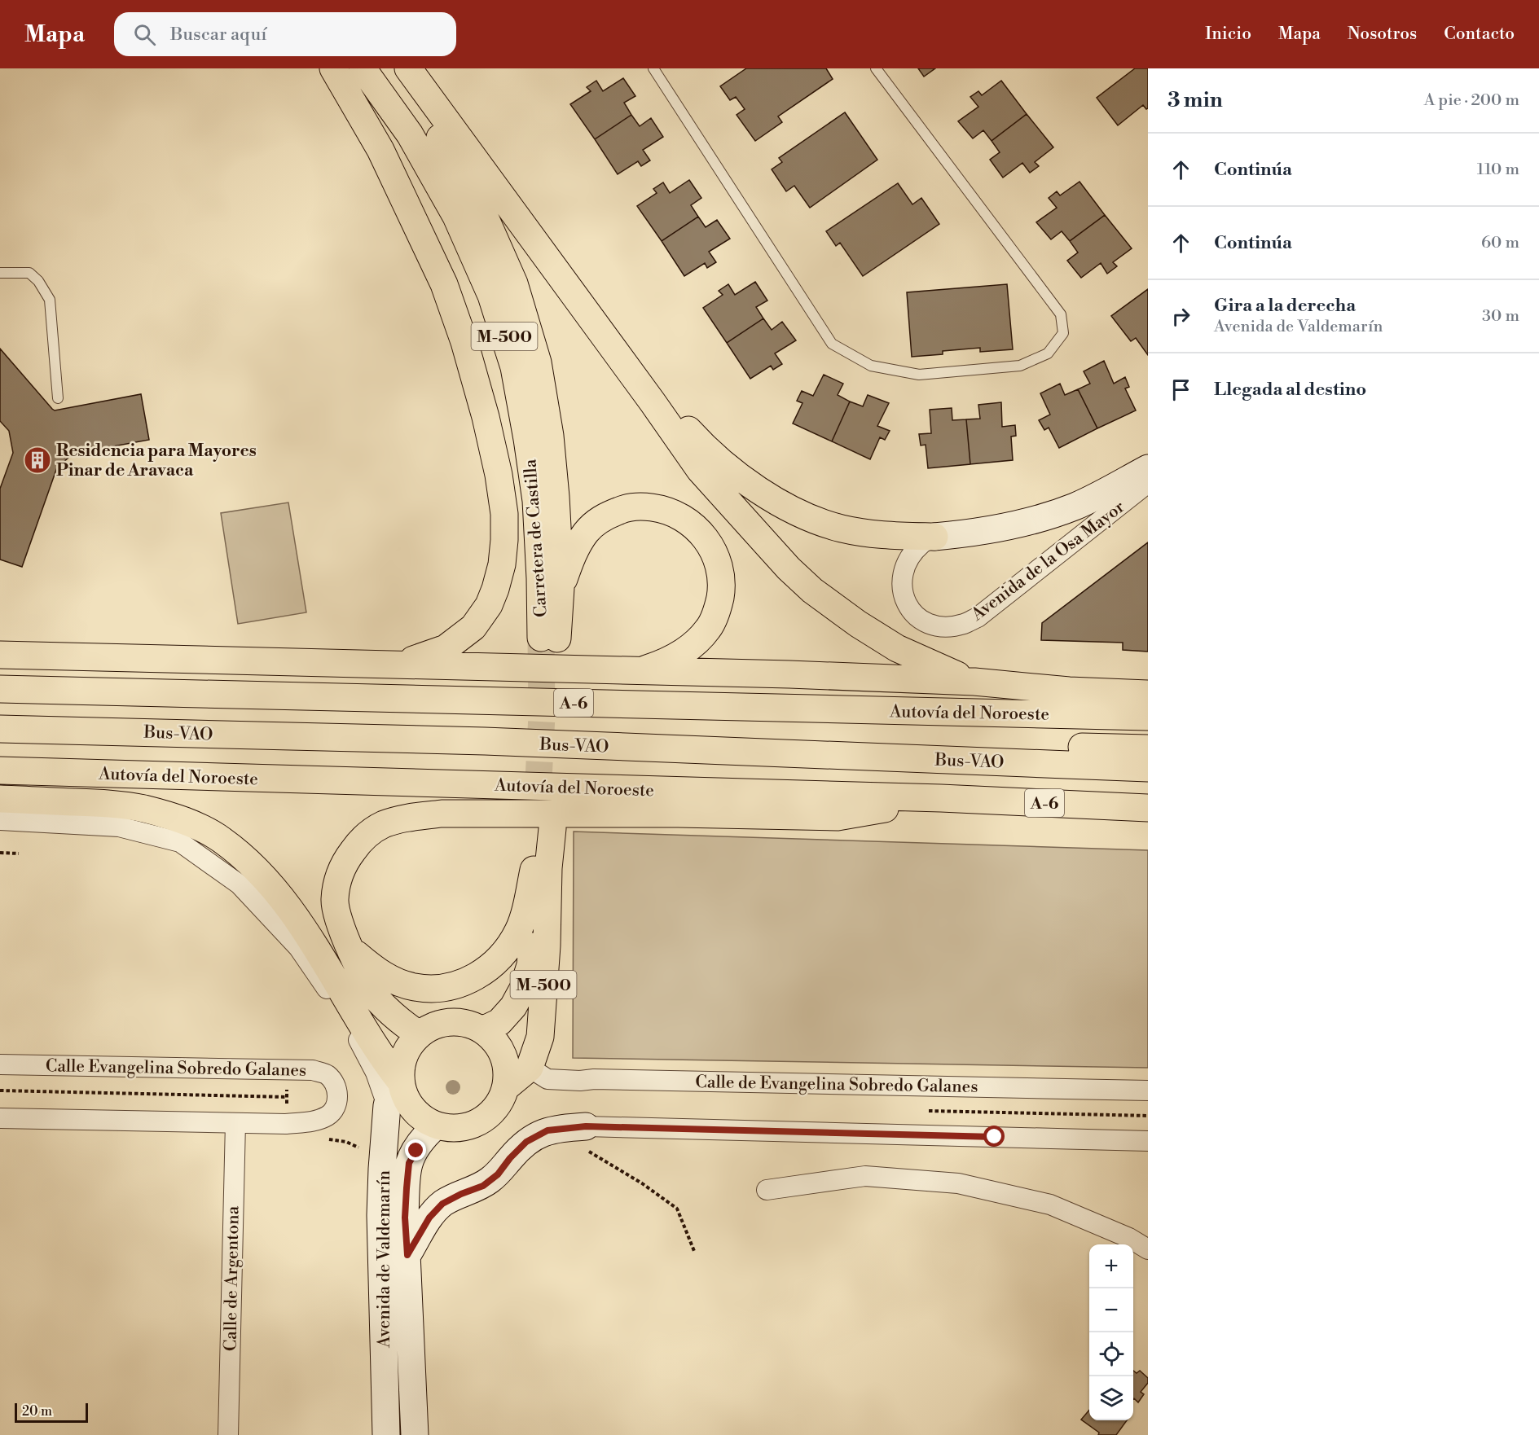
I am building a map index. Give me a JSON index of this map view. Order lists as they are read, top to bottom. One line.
{"streets":{"highway":["M-500","Carretera de Castilla","A-6","Autovía del Noroeste","Bus-VAO"],"street":["Avenida de la Osa Mayor","Calle Evangelina Sobredo Galanes","Calle de Evangelina Sobredo Galanes","Avenida de Valdemarín","Calle de Argentona"]},"crossings":[["M-500","Carretera de Castilla"],["M-500","Calle de Evangelina Sobredo Galanes"],["M-500","Avenida de Valdemarín"],["Calle Evangelina Sobredo Galanes","Calle de Argentona"]],"places":{"building":["Residencia para Mayores Pinar de Aravaca"]},"scale_bar":"20 m","page":{"header":"Mapa","search":"Buscar aquí","nav":["Inicio","Mapa","Nosotros","Contacto"],"heading":["3 min","A pie · 200 m"],"list":[["Continúa","110 m"],["Continúa","60 m"],["Gira a la derecha","Avenida de Valdemarín","30 m"],"Llegada al destino"],"map_buttons":["+","−"],"scale":"20 m"}}
